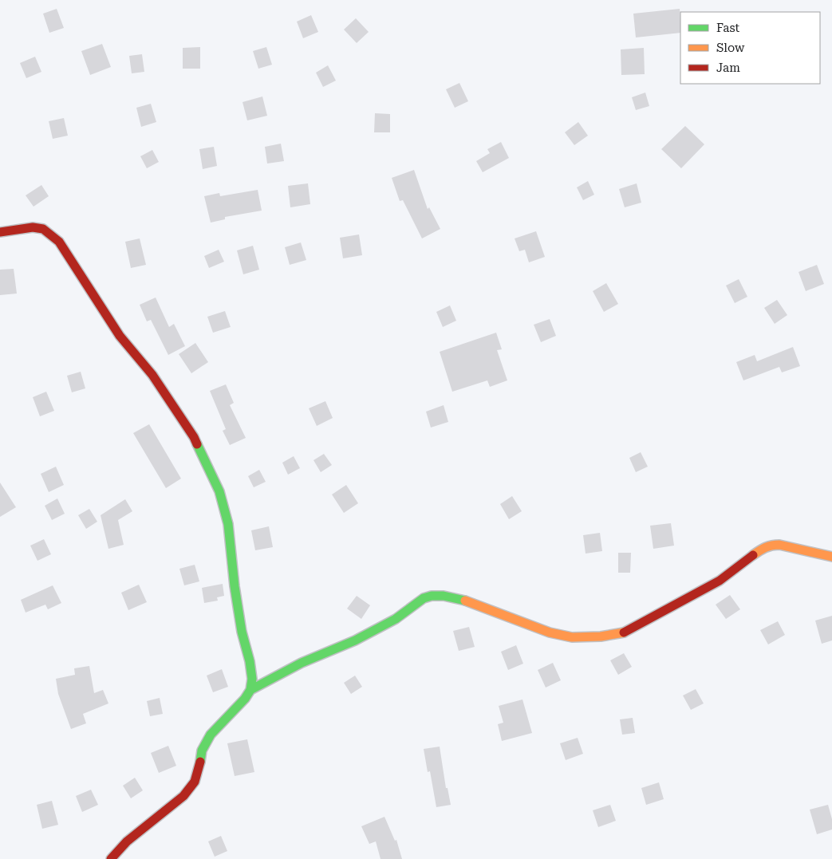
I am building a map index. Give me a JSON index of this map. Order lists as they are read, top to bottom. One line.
{"legend":["Fast","Slow","Jam"]}
